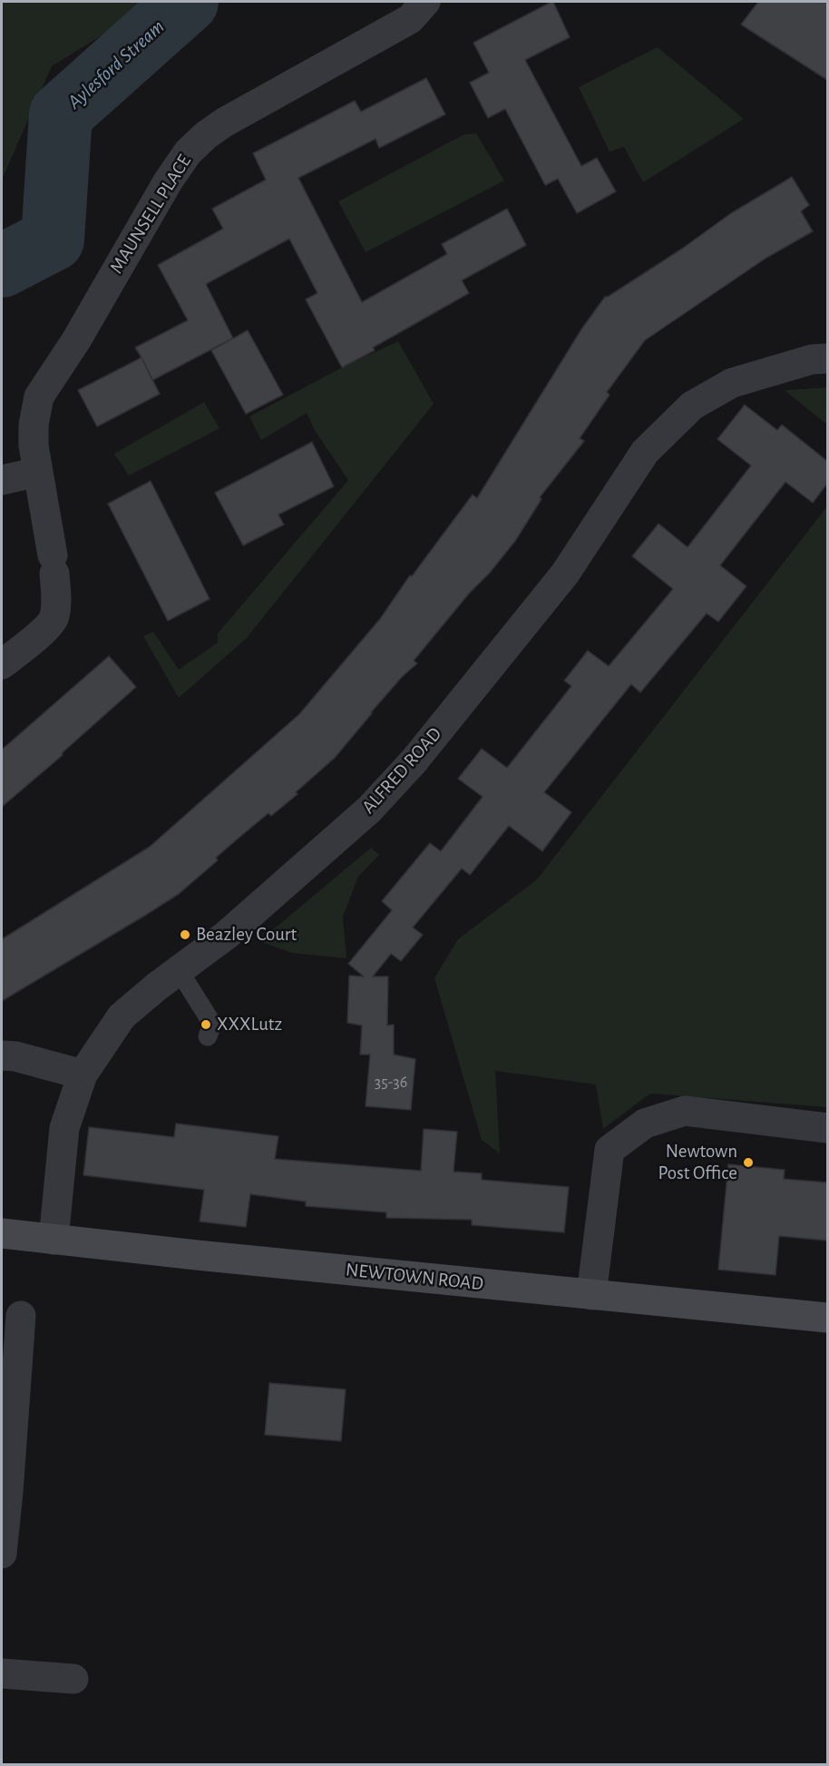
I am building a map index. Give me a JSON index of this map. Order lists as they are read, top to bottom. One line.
{"streets":{"street":["MAUNSELL PLACE","ALFRED ROAD","NEWTOWN ROAD"]},"crossings":[["ALFRED ROAD","NEWTOWN ROAD"]],"water":["Aylesford Stream"],"places":["Beazley Court","XXXLutz","Newtown Post Office"],"house_numbers":["35-36"]}
